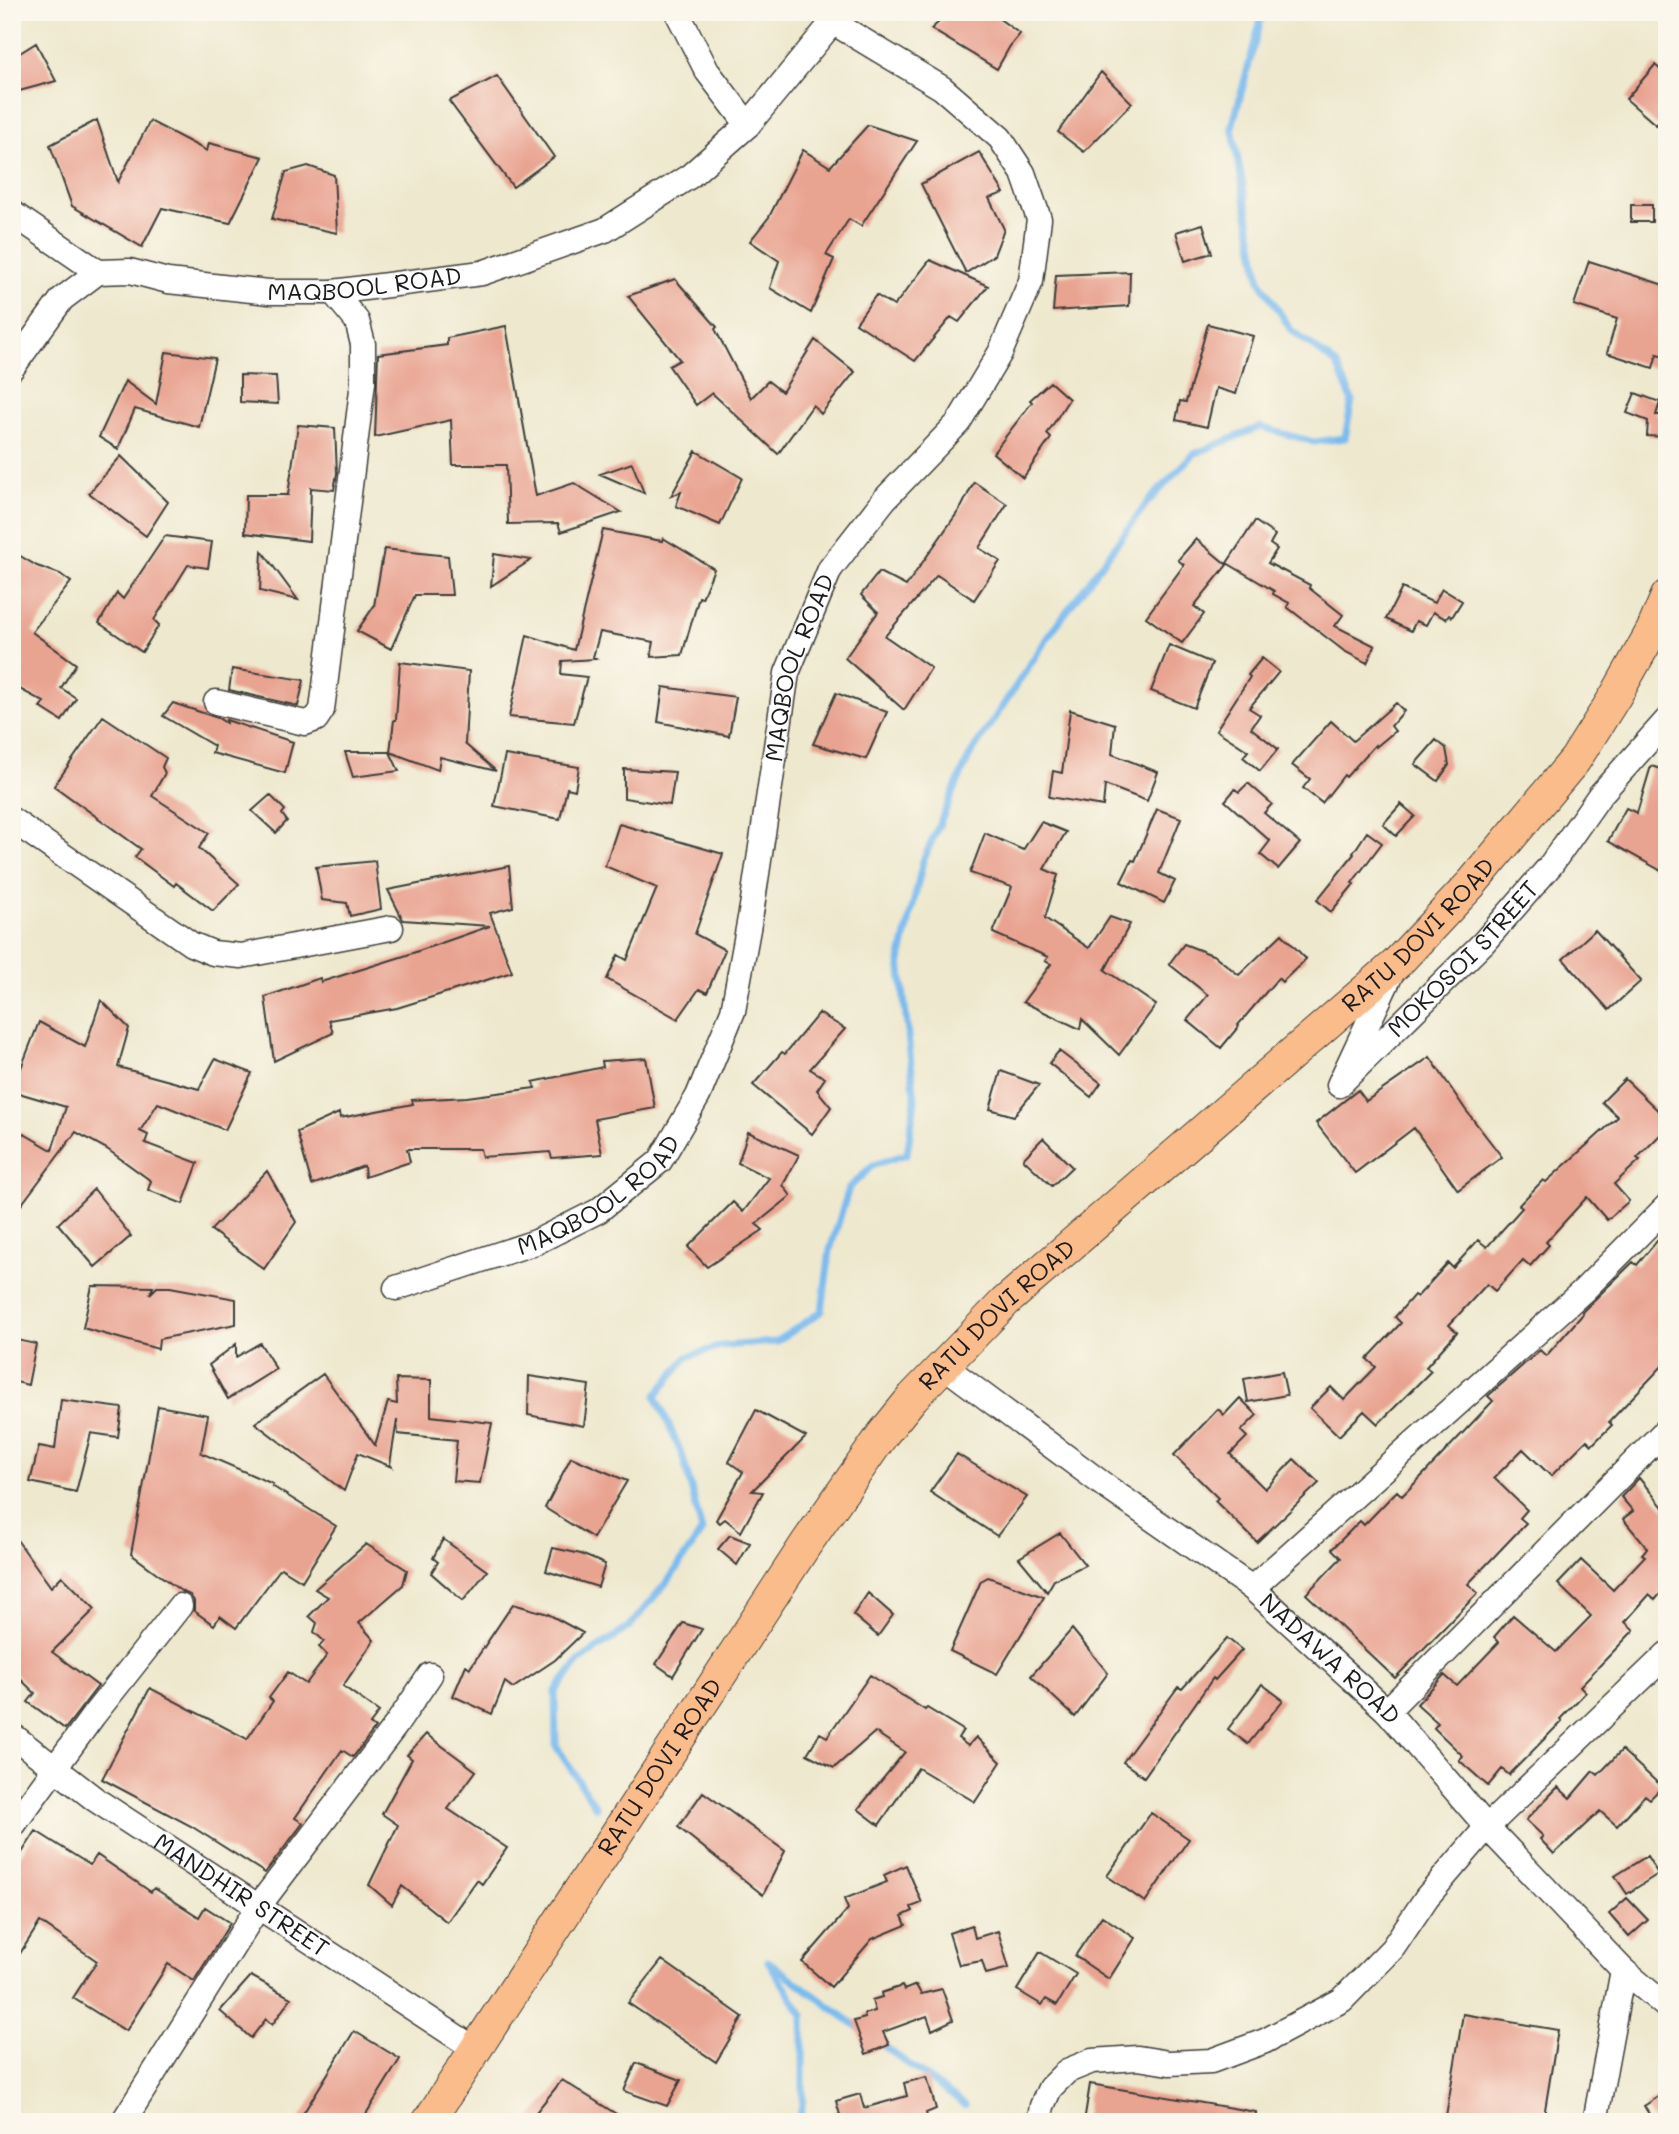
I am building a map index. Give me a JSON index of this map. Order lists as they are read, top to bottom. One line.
{"streets":{"main road":["RATU DOVI ROAD"],"street":["MAQBOOL ROAD","MOKOSOI STREET","NADAWA ROAD","MANDHIR STREET"]},"crossings":[["RATU DOVI ROAD","MOKOSOI STREET"],["RATU DOVI ROAD","NADAWA ROAD"],["RATU DOVI ROAD","MANDHIR STREET"]]}
